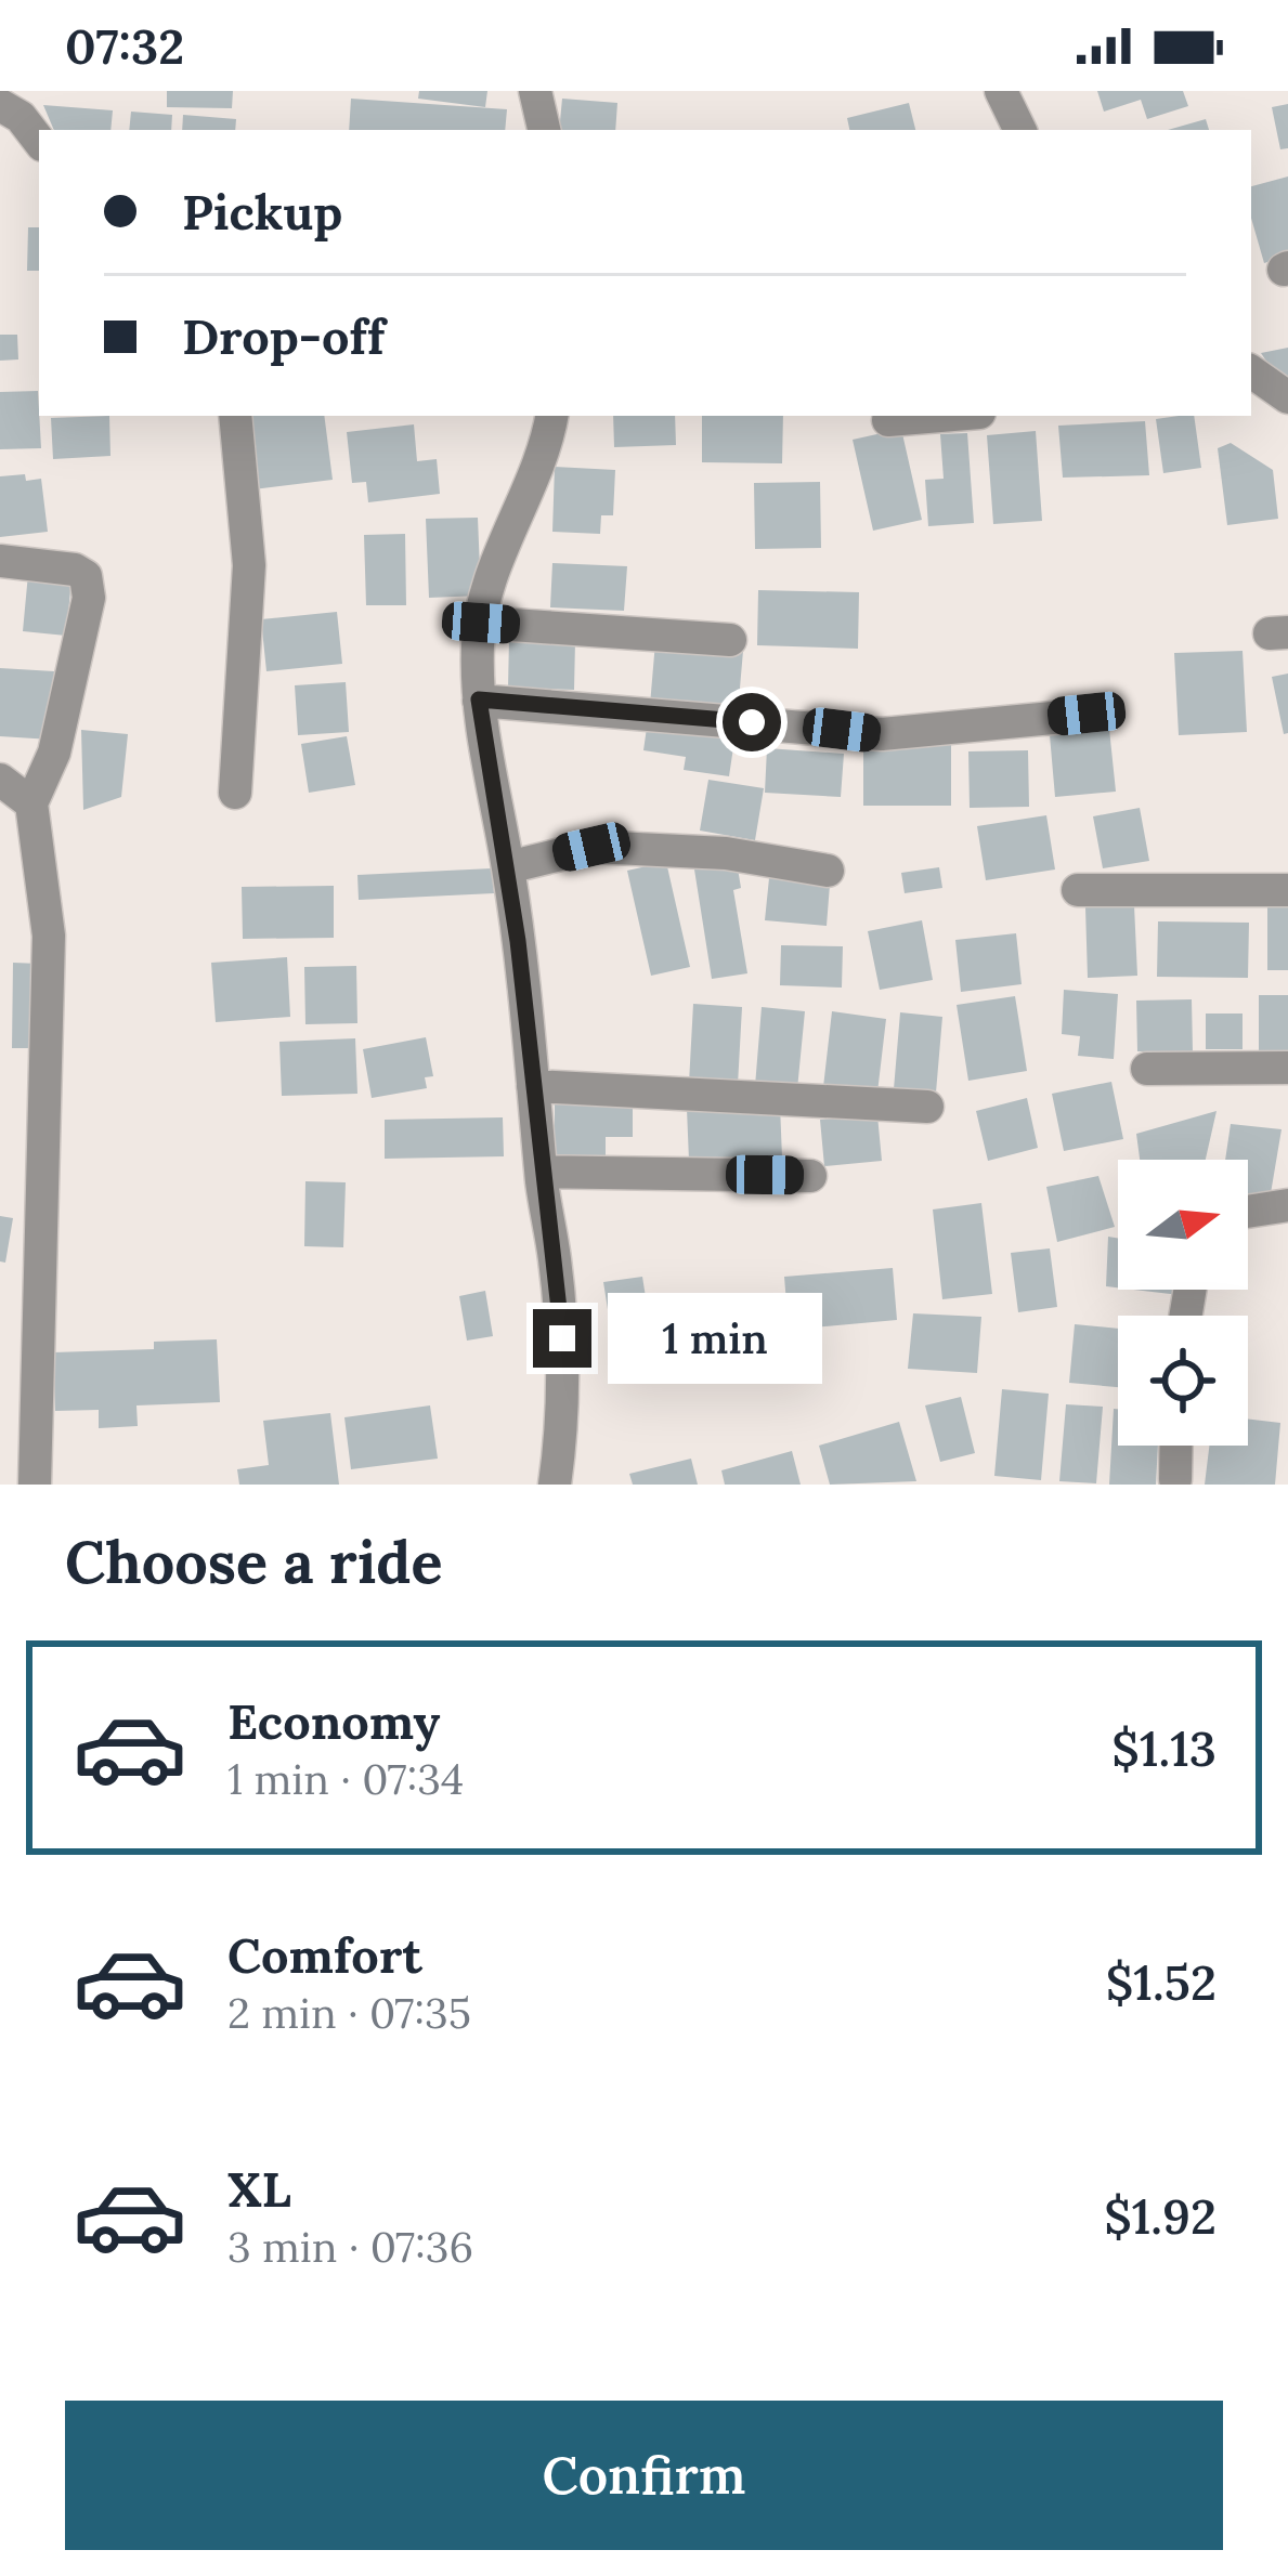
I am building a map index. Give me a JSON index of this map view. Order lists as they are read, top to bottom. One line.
{"north":"right","page":{"status":"07:32","banner":["Pickup","Drop-off"],"bubble":"1 min","heading":"Choose a ride","list":[{"name":"Economy","note":"1 min · 07:34","value":"$1.13"},{"name":"Comfort","note":"2 min · 07:35","value":"$1.52"},{"name":"XL","note":"3 min · 07:36","value":"$1.92"}],"buttons":"Confirm"}}
